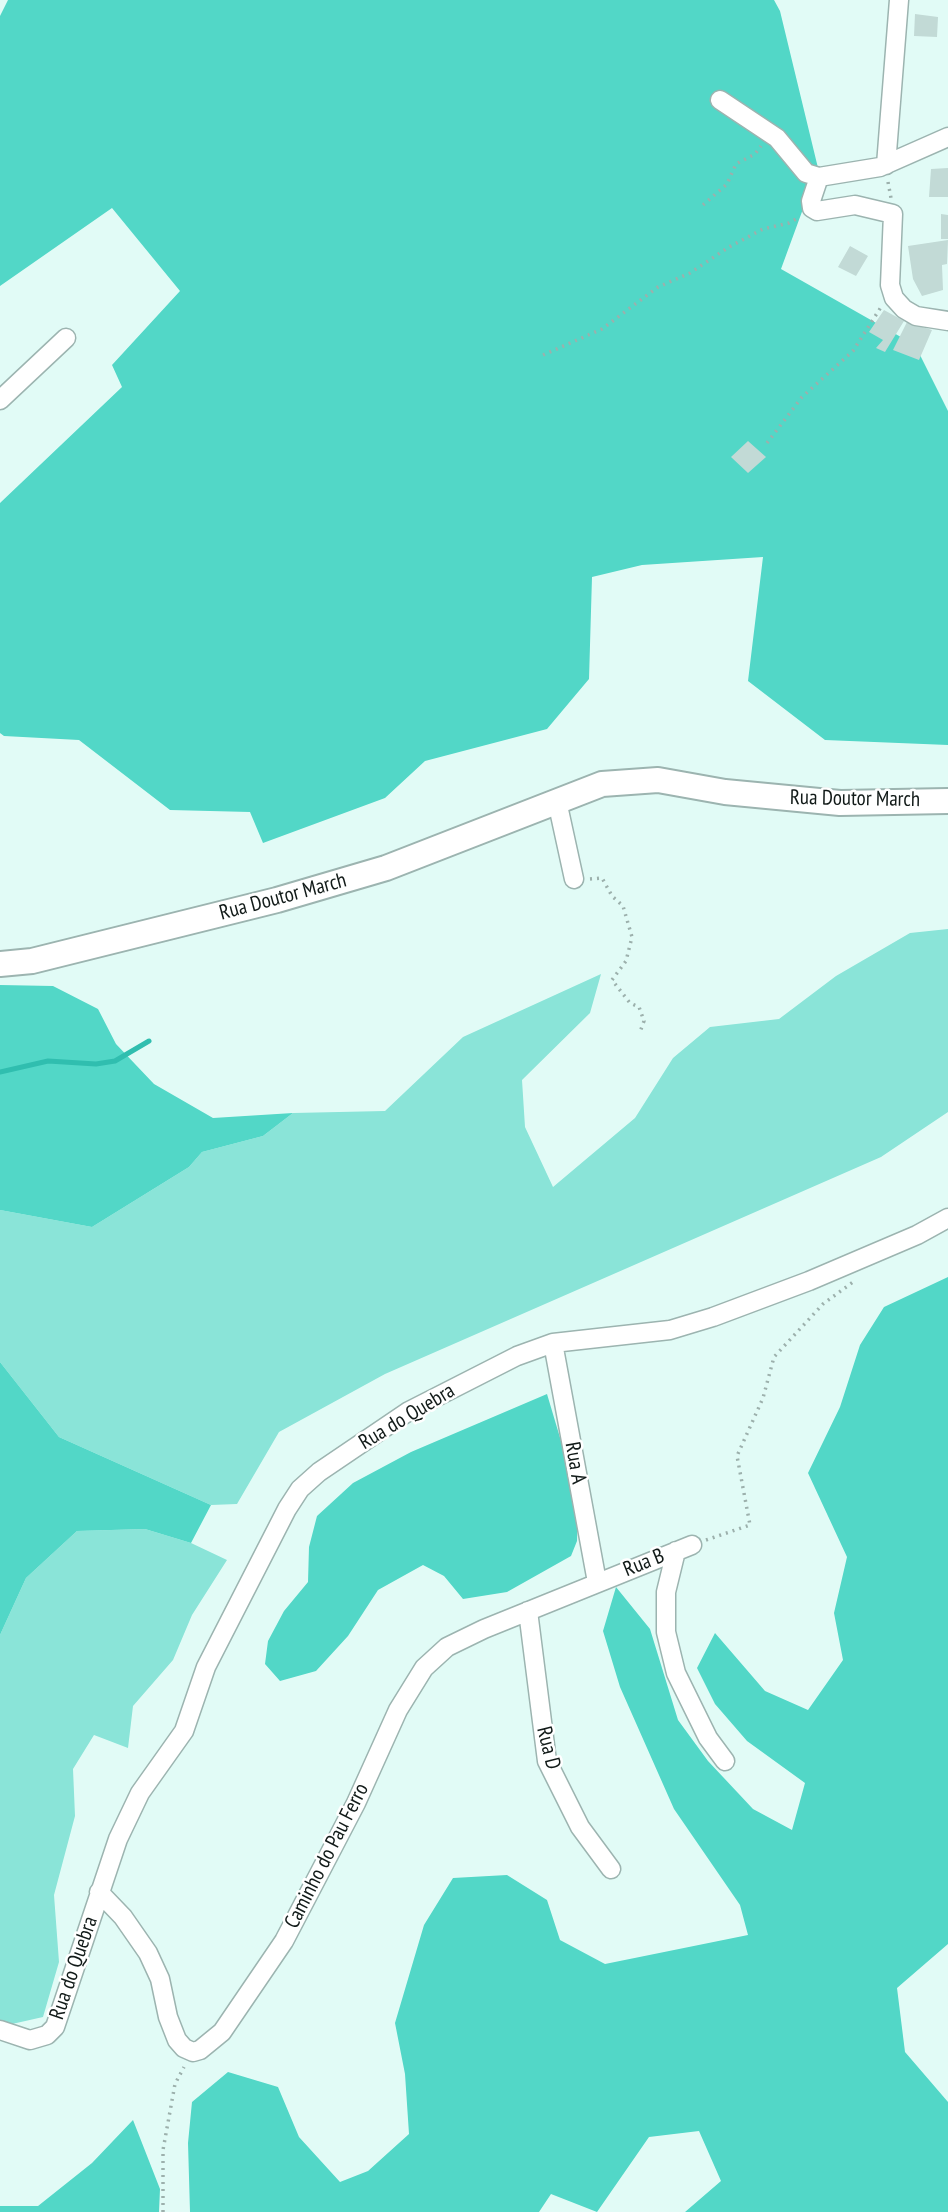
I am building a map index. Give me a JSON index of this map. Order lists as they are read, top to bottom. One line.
{"streets":{"main road":["Rua Doutor March"],"street":["Rua do Quebra","Rua A","Rua B","Rua D","Caminho do Pau Ferro"]},"crossings":[["Rua do Quebra","Rua A"],["Rua do Quebra","Caminho do Pau Ferro"],["Rua A","Rua B"],["Rua A","Caminho do Pau Ferro"],["Rua B","Caminho do Pau Ferro"],["Rua D","Caminho do Pau Ferro"]]}
